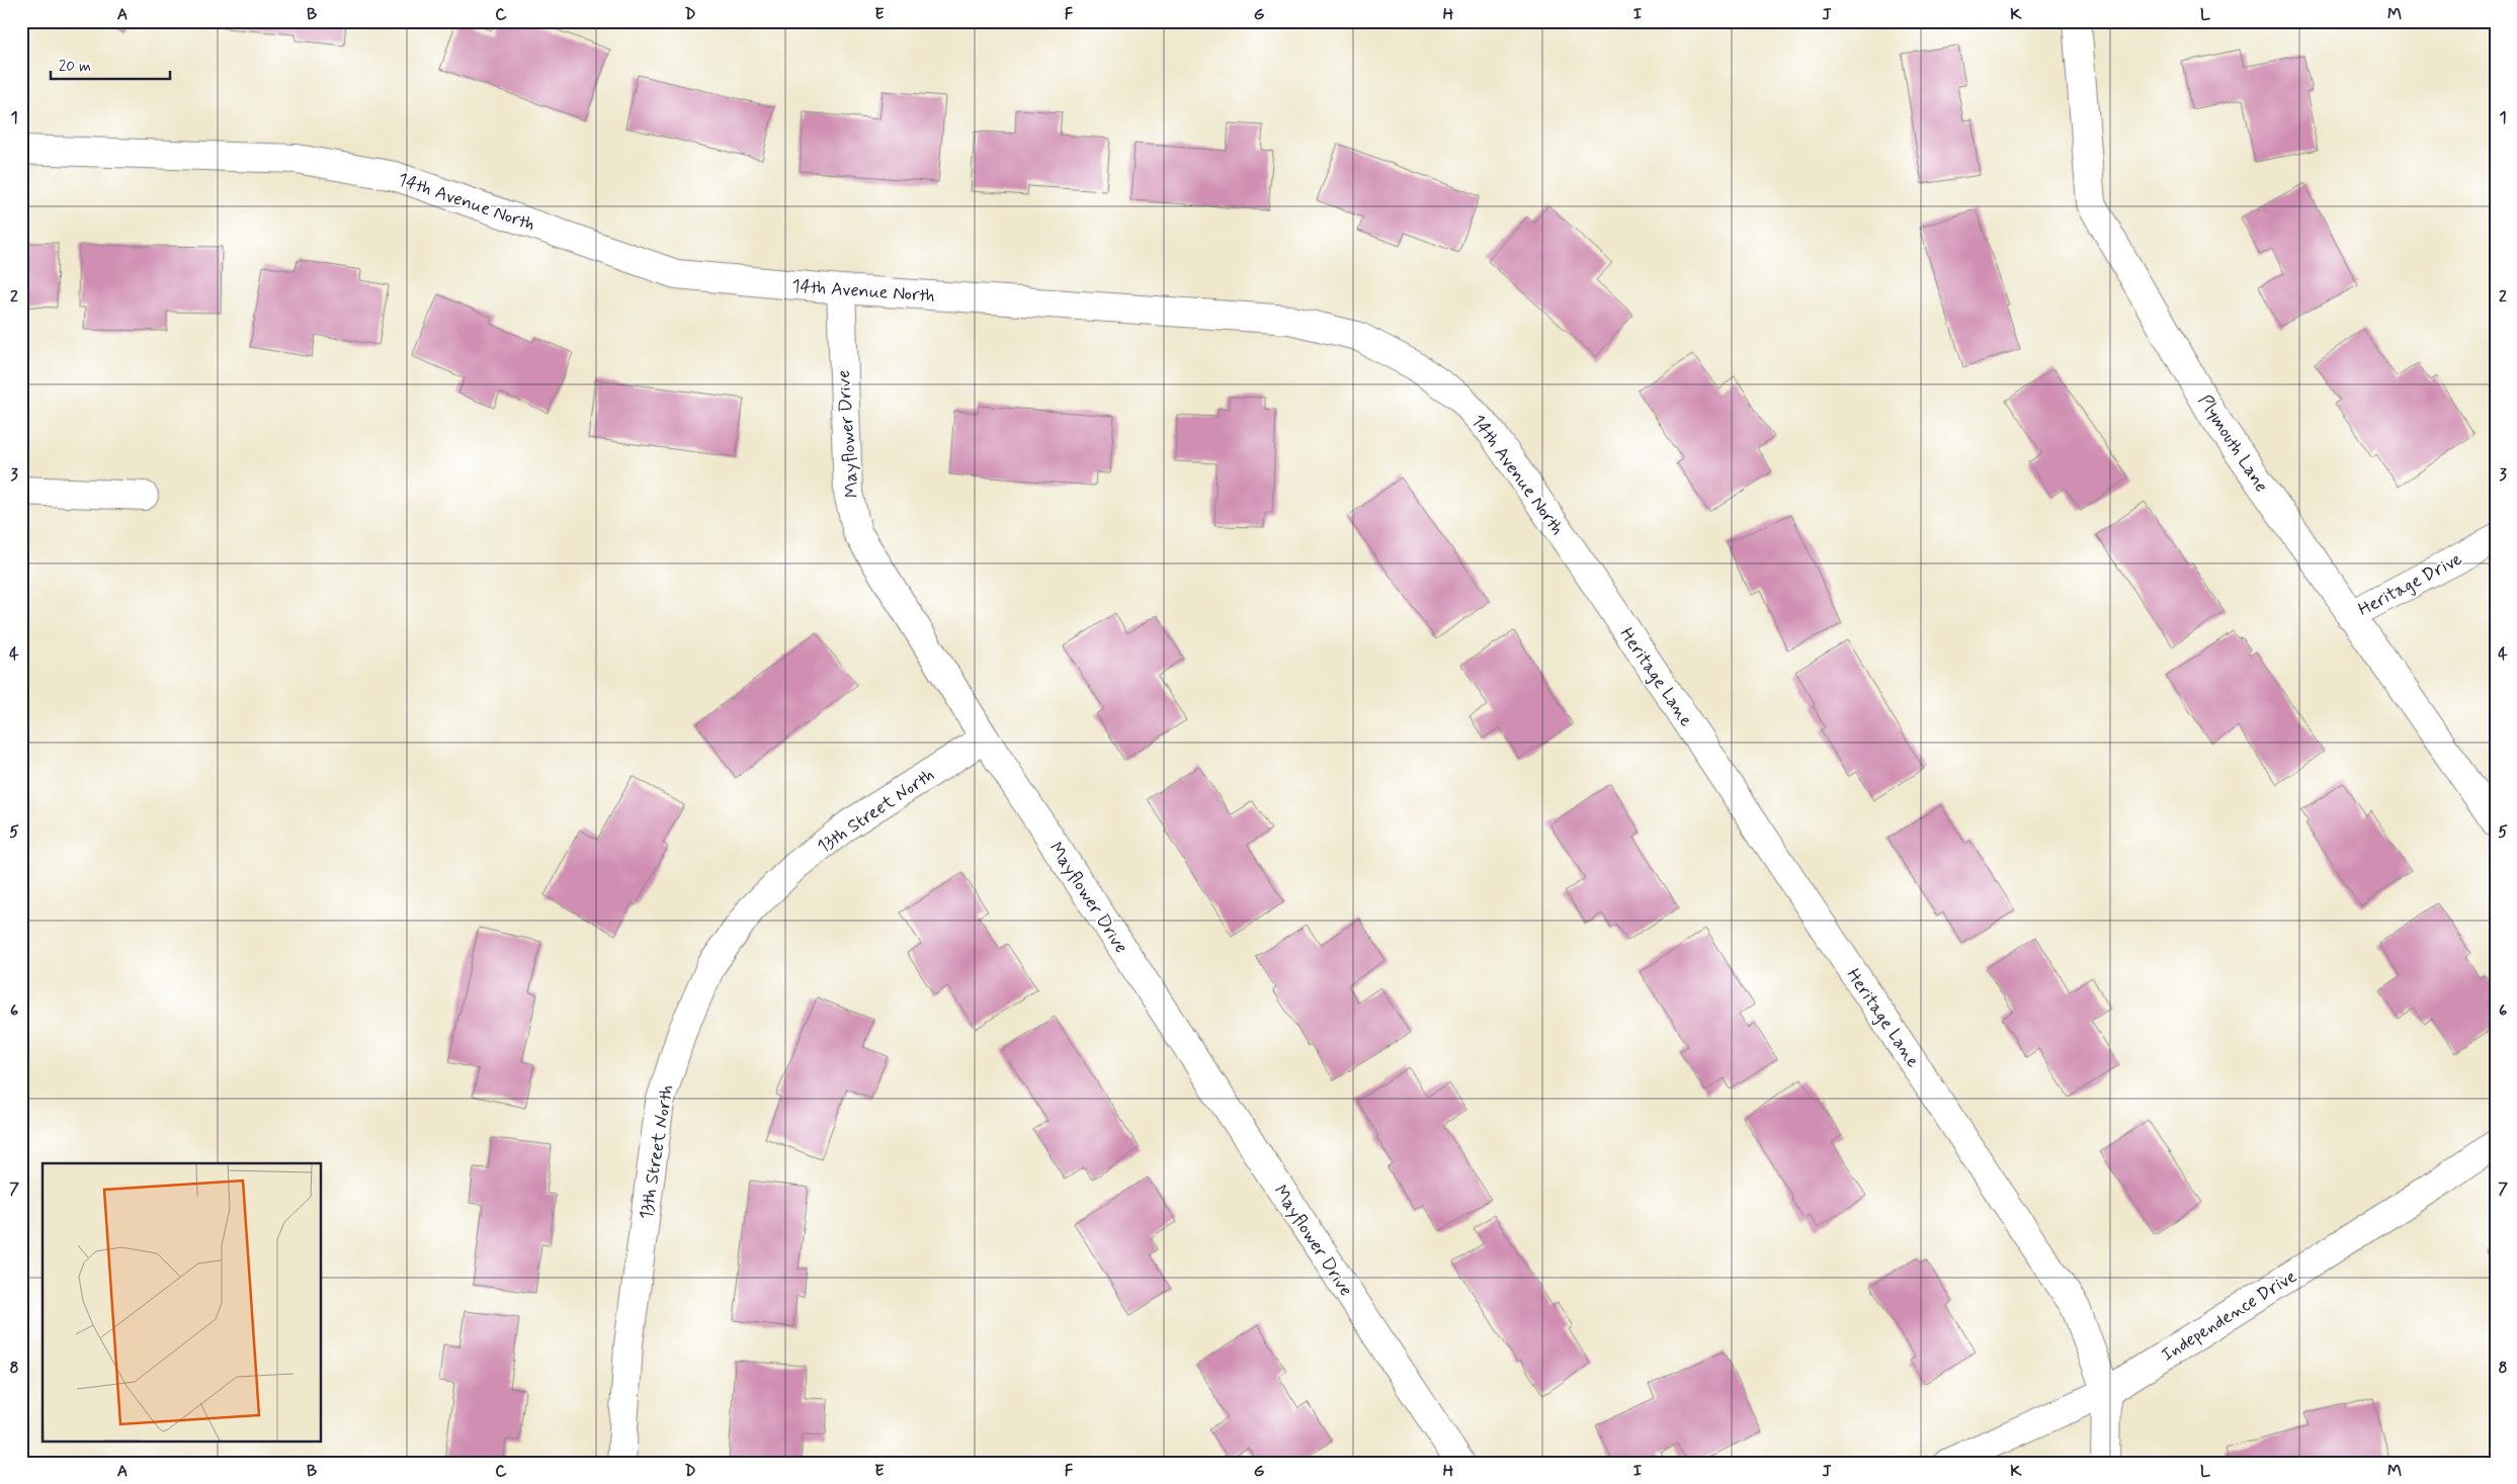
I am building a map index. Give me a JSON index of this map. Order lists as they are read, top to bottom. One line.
{"streets":{"street":["14th Avenue North","Mayflower Drive","Plymouth Lane","Heritage Drive","Heritage Lane","13th Street North","Independence Drive"]},"crossings":[["14th Avenue North","Mayflower Drive"],["14th Avenue North","Heritage Lane"],["Mayflower Drive","13th Street North"],["Plymouth Lane","Heritage Drive"],["Heritage Lane","Independence Drive"]],"scale_bar":"20 m","grid":{"columns":["A","B","C","D","E","F","G","H","I","J","K","L","M"],"rows":["1","2","3","4","5","6","7","8"]}}
